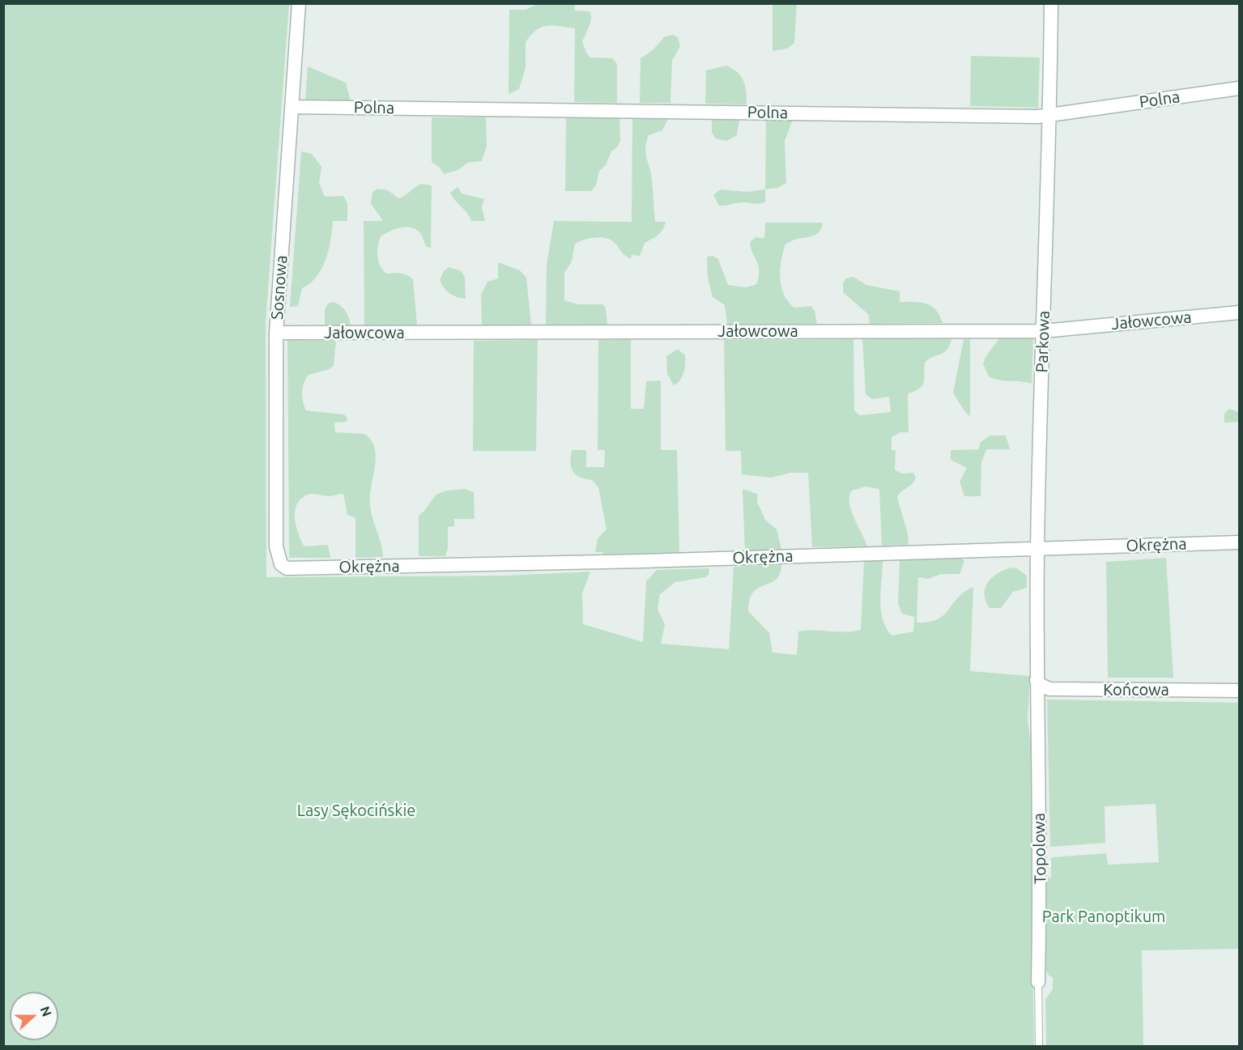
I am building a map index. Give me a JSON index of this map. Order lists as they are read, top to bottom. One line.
{"streets":{"street":["Polna","Sosnowa","Jałowcowa","Parkowa","Okrężna","Końcowa","Topolowa"]},"crossings":[["Polna","Sosnowa"],["Polna","Parkowa"],["Sosnowa","Jałowcowa"],["Sosnowa","Okrężna"],["Jałowcowa","Parkowa"],["Parkowa","Okrężna"],["Parkowa","Końcowa"],["Parkowa","Topolowa"],["Końcowa","Topolowa"]],"parks":["Lasy Sękocińskie","Park Panoptikum"],"north":"right"}
